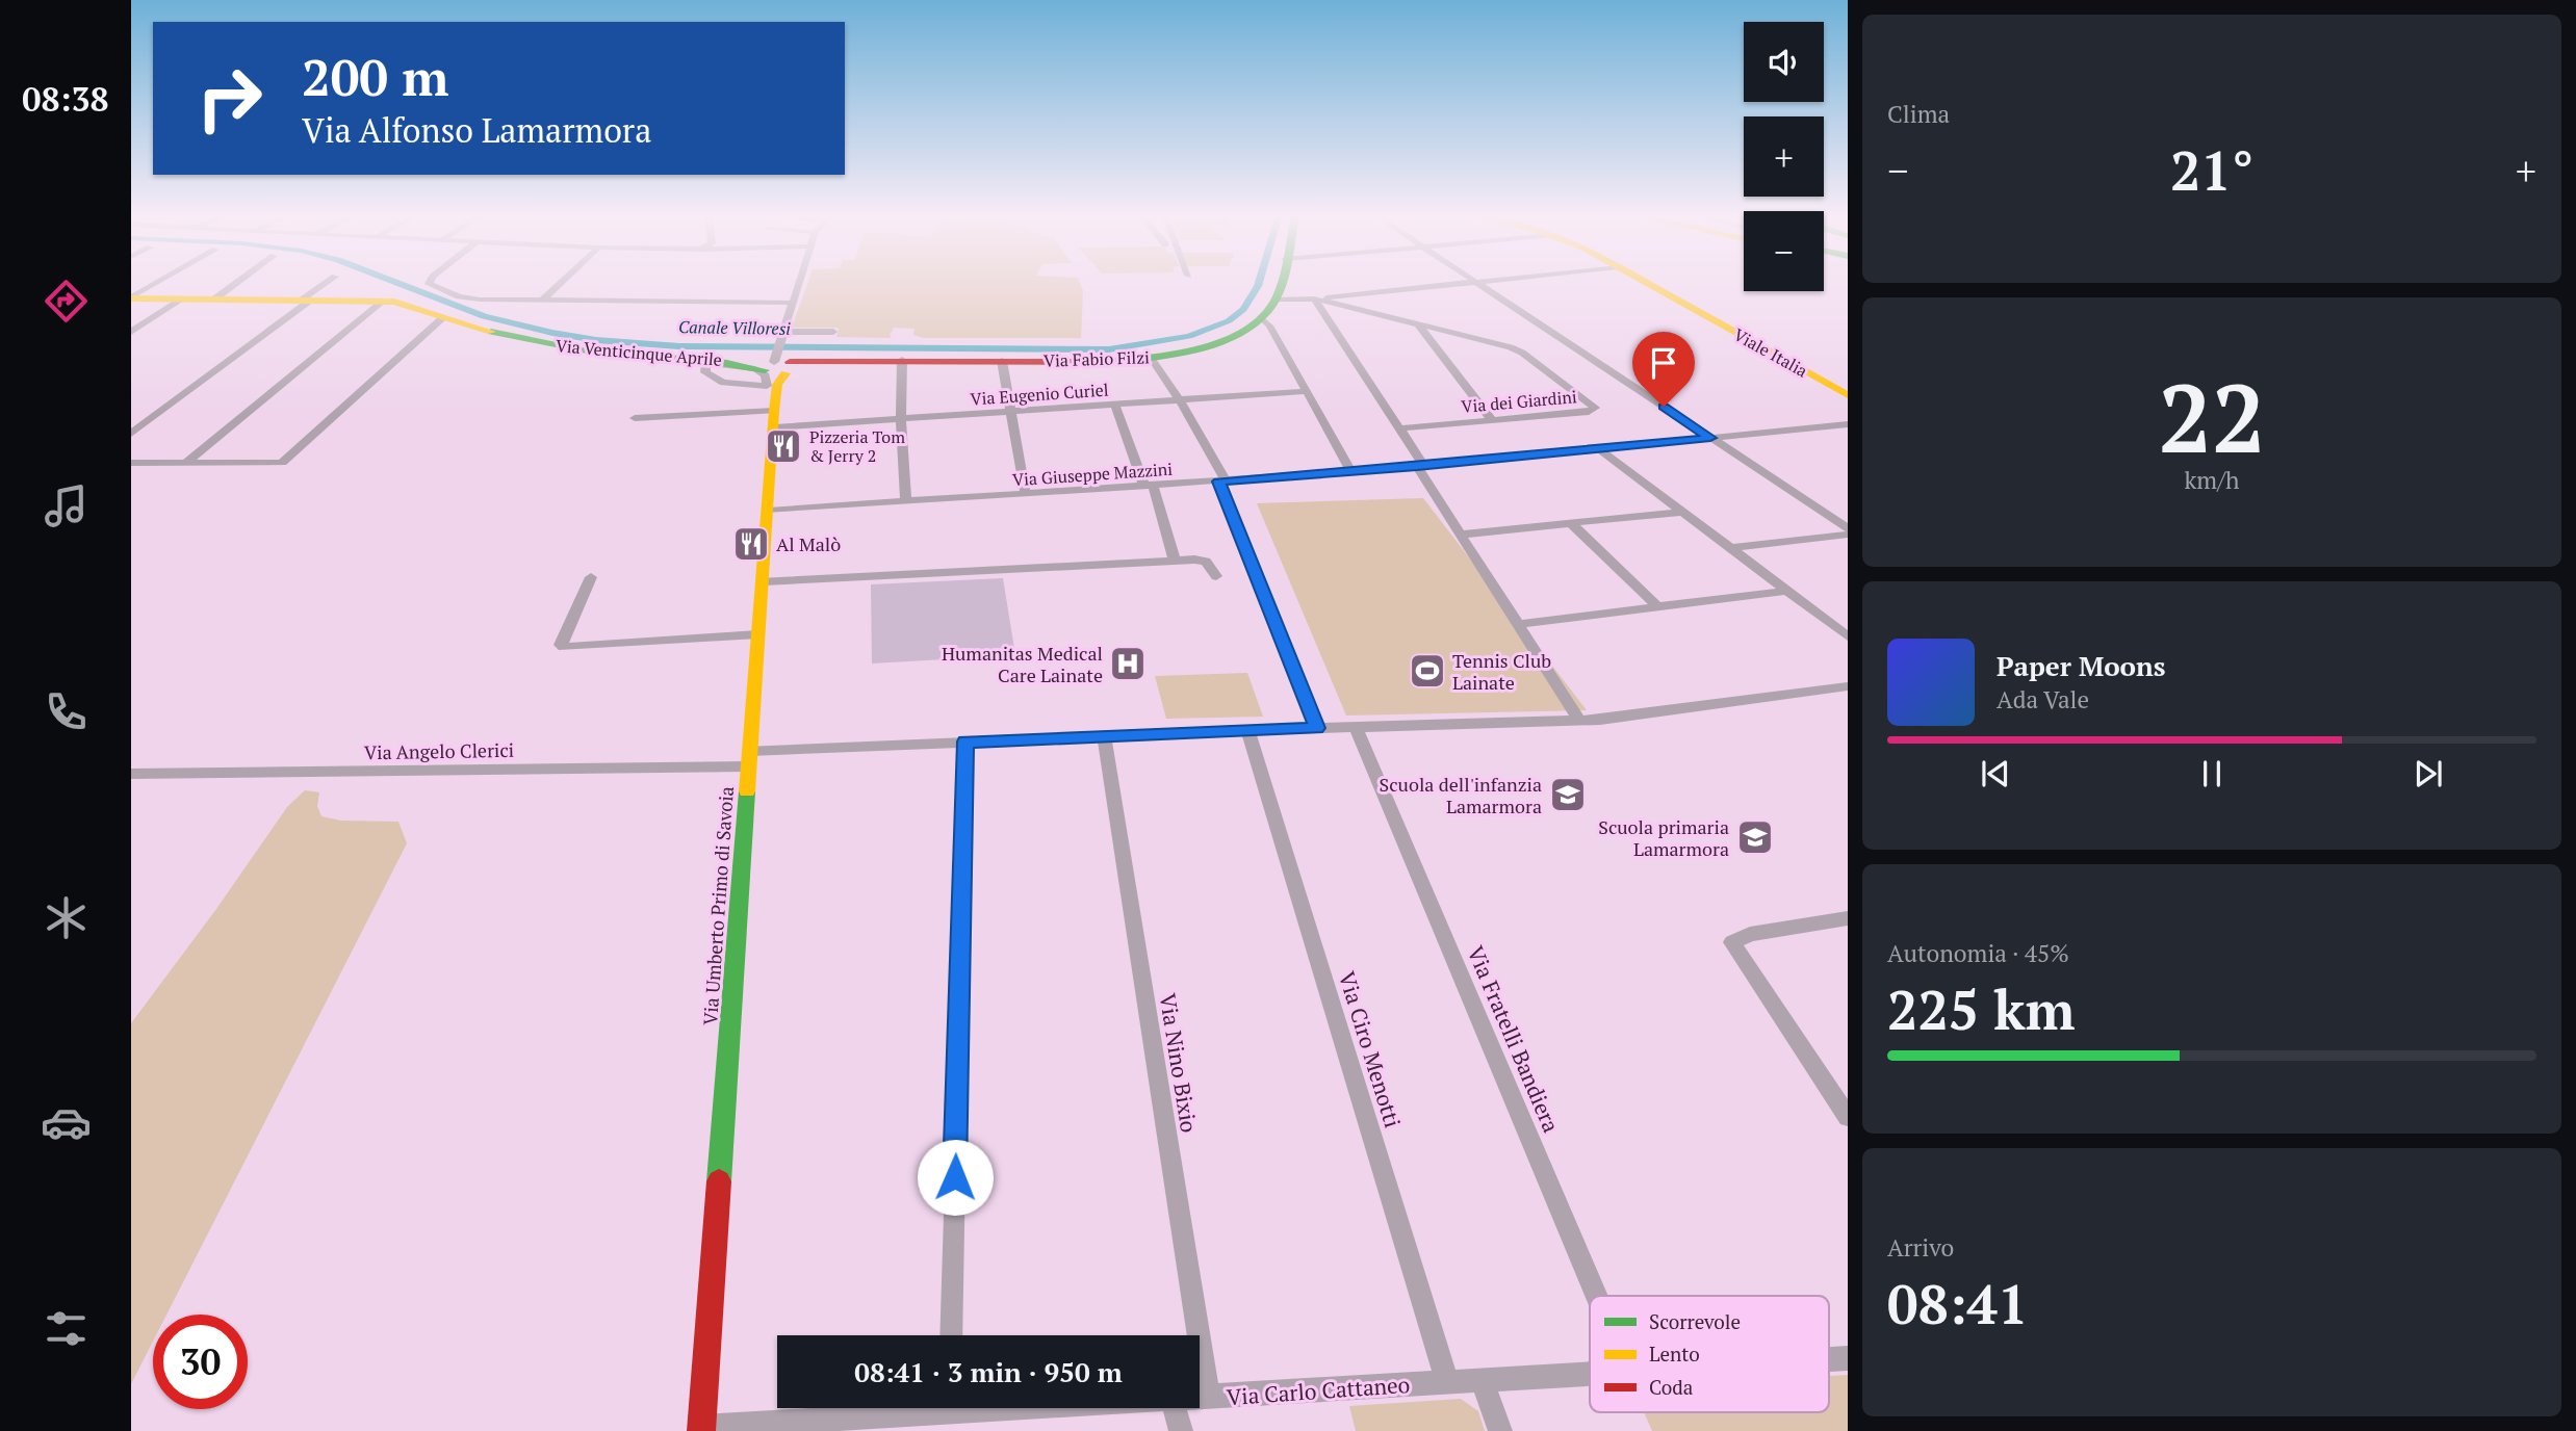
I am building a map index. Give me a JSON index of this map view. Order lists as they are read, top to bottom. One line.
{"streets":{"main road":["Via Venticinque Aprile","Viale Italia","Via Fabio Filzi","Via Umberto Primo di Savoia"],"street":["Via Eugenio Curiel","Via dei Giardini","Via Giuseppe Mazzini","Via Angelo Clerici","Via Fratelli Bandiera","Via Ciro Menotti","Via Nino Bixio","Via Carlo Cattaneo"]},"crossings":[["Via Venticinque Aprile","Via Fabio Filzi"],["Via Venticinque Aprile","Via Umberto Primo di Savoia"],["Via Fabio Filzi","Via Umberto Primo di Savoia"],["Via Eugenio Curiel","Via Umberto Primo di Savoia"],["Via Giuseppe Mazzini","Via Umberto Primo di Savoia"],["Via Angelo Clerici","Via Umberto Primo di Savoia"],["Via Angelo Clerici","Via Fratelli Bandiera"],["Via Angelo Clerici","Via Ciro Menotti"],["Via Angelo Clerici","Via Nino Bixio"],["Via Umberto Primo di Savoia","Via Carlo Cattaneo"],["Via Ciro Menotti","Via Carlo Cattaneo"],["Via Nino Bixio","Via Carlo Cattaneo"]],"water":["Canale Villoresi"],"places":{"restaurant":["Pizzeria Tom & Jerry 2","Al Malò"],"hospital":["Humanitas Medical Care Lainate"],"sports":["Tennis Club Lainate"],"school or university":["Scuola dell'infanzia Lamarmora","Scuola primaria Lamarmora"]},"legend":["Scorrevole","Lento","Coda"],"page":{"tabs":"08:38","tile":["Clima",["22","km/h"],["Autonomia · 45%","225 km"],["Arrivo","08:41"]],"map_buttons":["+","−"],"turn":["200 m","Via Alfonso Lamarmora"],"heat":["−","21°","+"],"song":["Paper Moons","Ada Vale"],"limit":"30","trip":"08:41 · 3 min · 950 m"}}
